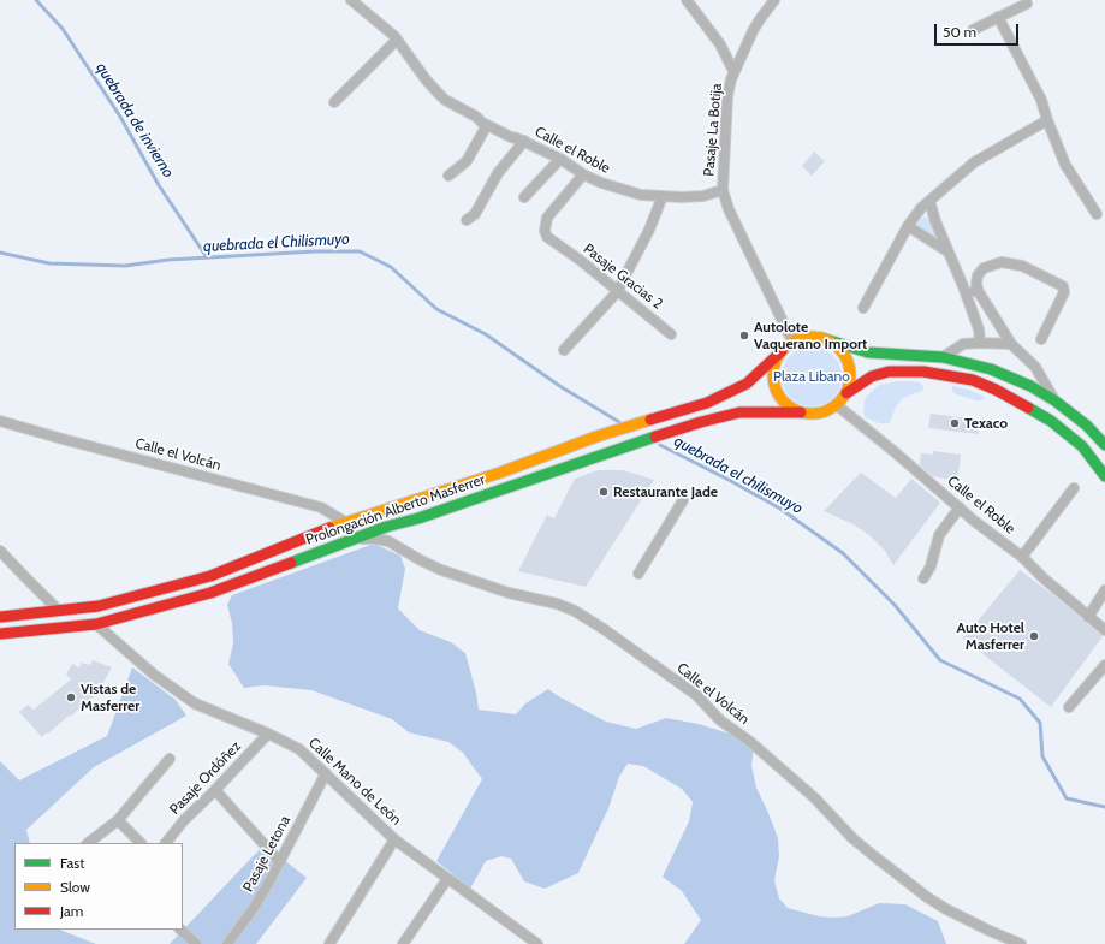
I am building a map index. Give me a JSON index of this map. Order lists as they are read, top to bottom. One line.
{"streets":{"main road":["Prolongación Alberto Masferrer"],"street":["Pasaje La Botija","Calle el Roble","Pasaje Gracias 2","Calle el Volcán","Pasaje Ordóñez","Calle Mano de León","Pasaje Letona"]},"crossings":[["Pasaje La Botija","Calle el Roble"],["Calle el Roble","Pasaje Gracias 2"],["Calle el Roble","Prolongación Alberto Masferrer"],["Calle el Volcán","Prolongación Alberto Masferrer"],["Prolongación Alberto Masferrer","Calle Mano de León"],["Pasaje Ordóñez","Calle Mano de León"],["Calle Mano de León","Pasaje Letona"]],"water":["quebrada de invierno","quebrada el Chilismuyo","quebrada el chilismuyo"],"parks":["Plaza Libano"],"places":["Autolote Vaquerano Import","Texaco","Restaurante Jade","Auto Hotel Masferrer","Vistas de Masferrer"],"legend":["Fast","Slow","Jam"],"scale_bar":"50 m"}
